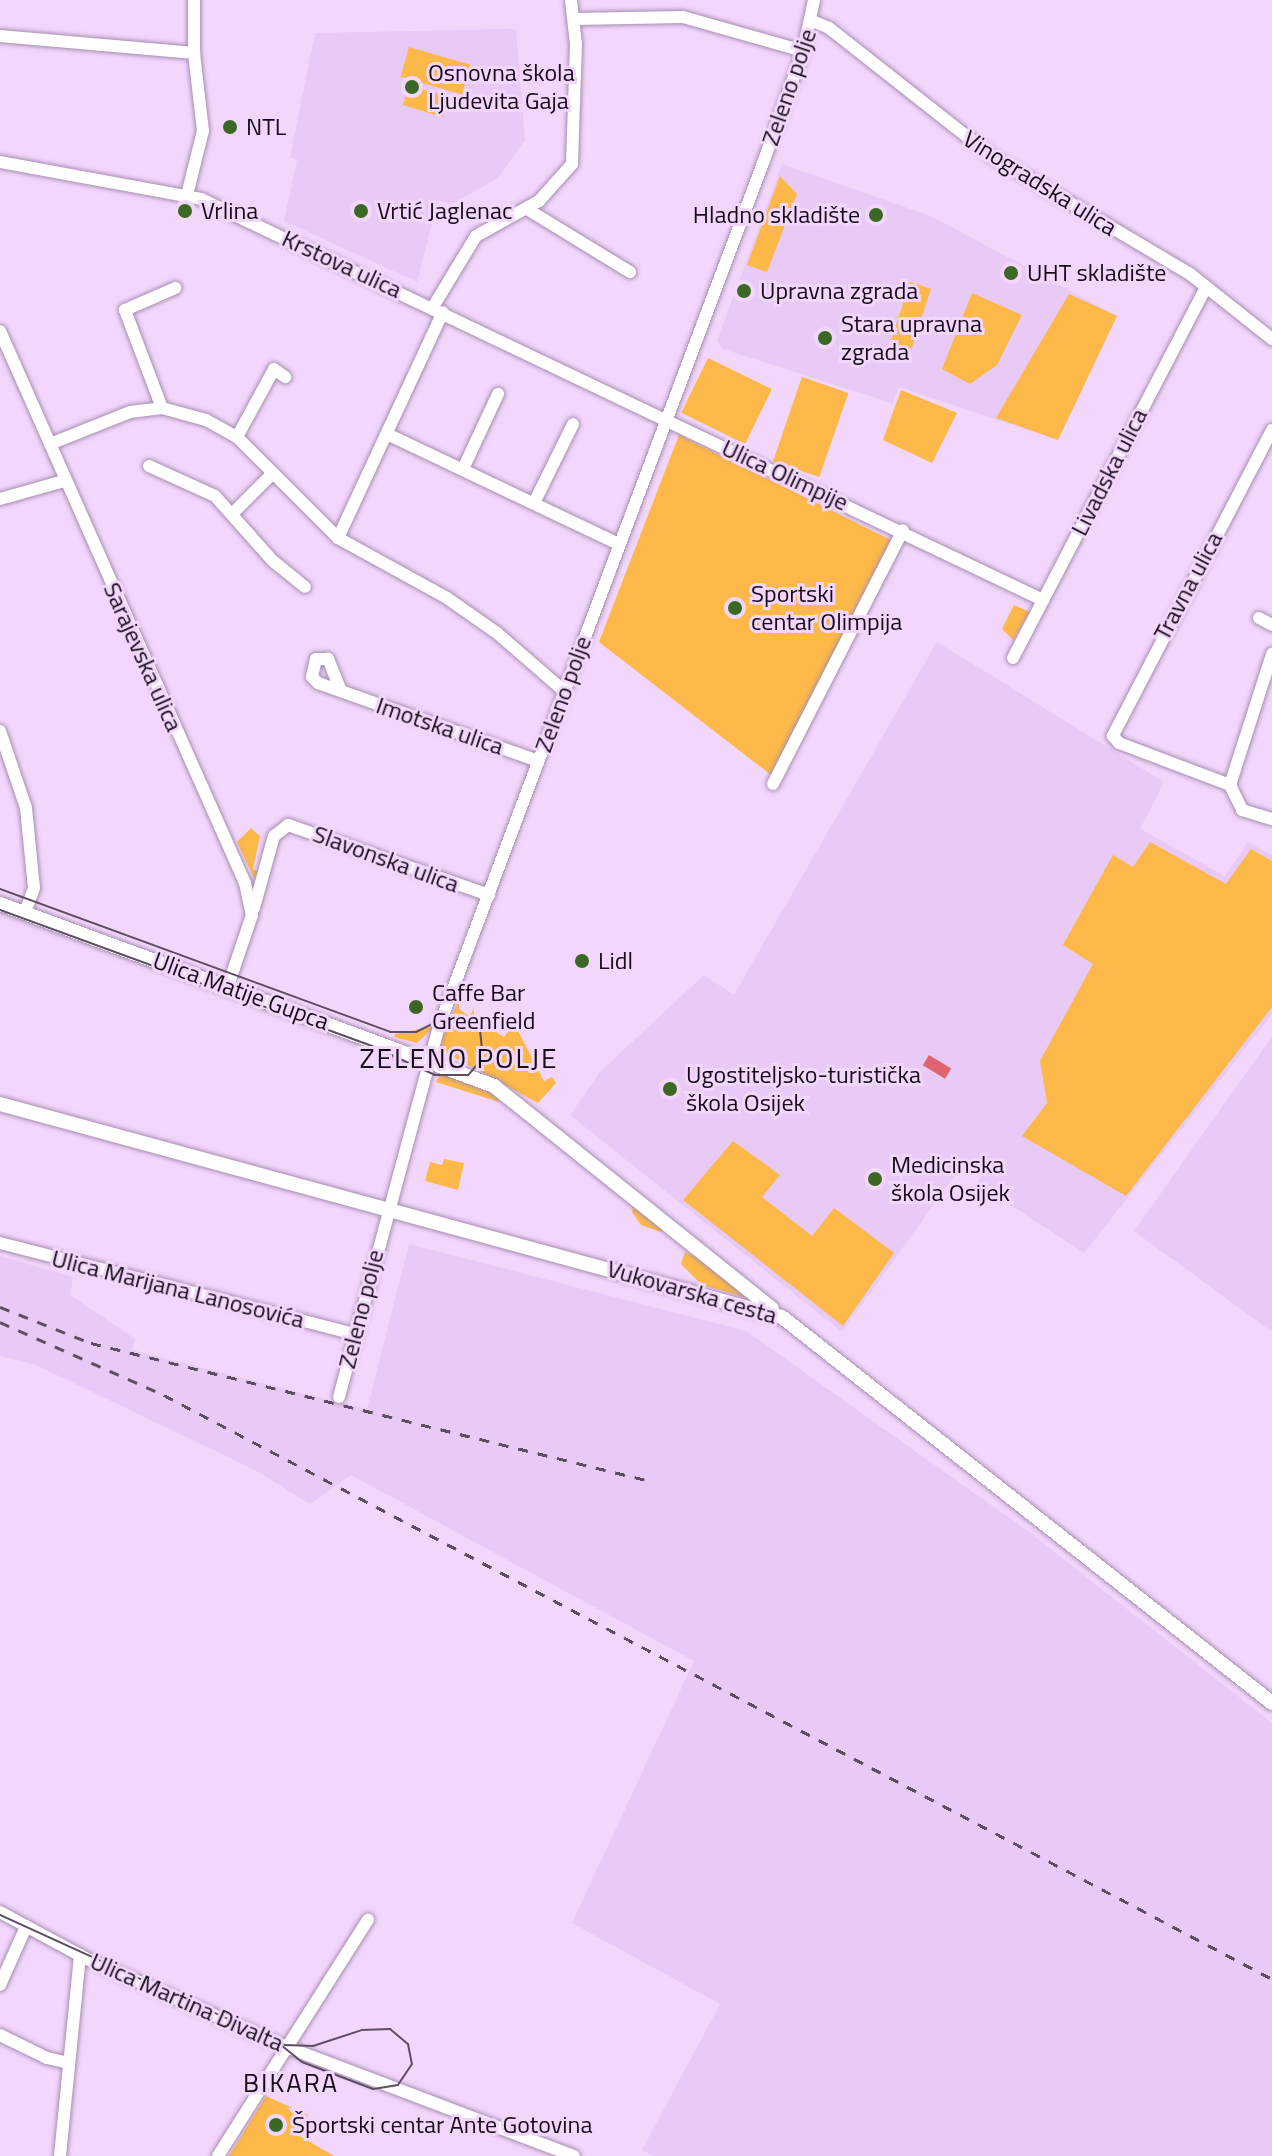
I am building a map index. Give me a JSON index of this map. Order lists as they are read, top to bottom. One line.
{"streets":{"main road":["Ulica Matije Gupca","Vukovarska cesta"],"street":["Zeleno polje","Vinogradska ulica","Krstova ulica","Livadska ulica","Ulica Olimpije","Travna ulica","Sarajevska ulica","Imotska ulica","Slavonska ulica","Ulica Marijana Lanosovića","Ulica Martina Divalta"]},"crossings":[["Zeleno polje","Vinogradska ulica"],["Zeleno polje","Krstova ulica"],["Zeleno polje","Ulica Olimpije"],["Zeleno polje","Imotska ulica"],["Zeleno polje","Slavonska ulica"],["Zeleno polje","Ulica Matije Gupca"],["Zeleno polje","Ulica Marijana Lanosovića"],["Zeleno polje","Vukovarska cesta"],["Vinogradska ulica","Livadska ulica"],["Krstova ulica","Ulica Olimpije"],["Livadska ulica","Ulica Olimpije"],["Sarajevska ulica","Slavonska ulica"],["Ulica Matije Gupca","Vukovarska cesta"]],"districts":["ZELENO POLJE","BIKARA"],"places":["Osnovna škola Ljudevita Gaja","NTL","Vrlina","Vrtić Jaglenac","Hladno skladište","UHT skladište","Upravna zgrada","Stara upravna zgrada","Sportski centar Olimpija","Lidl","Caffe Bar Greenfield","Ugostiteljsko-turistička škola Osijek","Medicinska škola Osijek","Športski centar Ante Gotovina"]}
